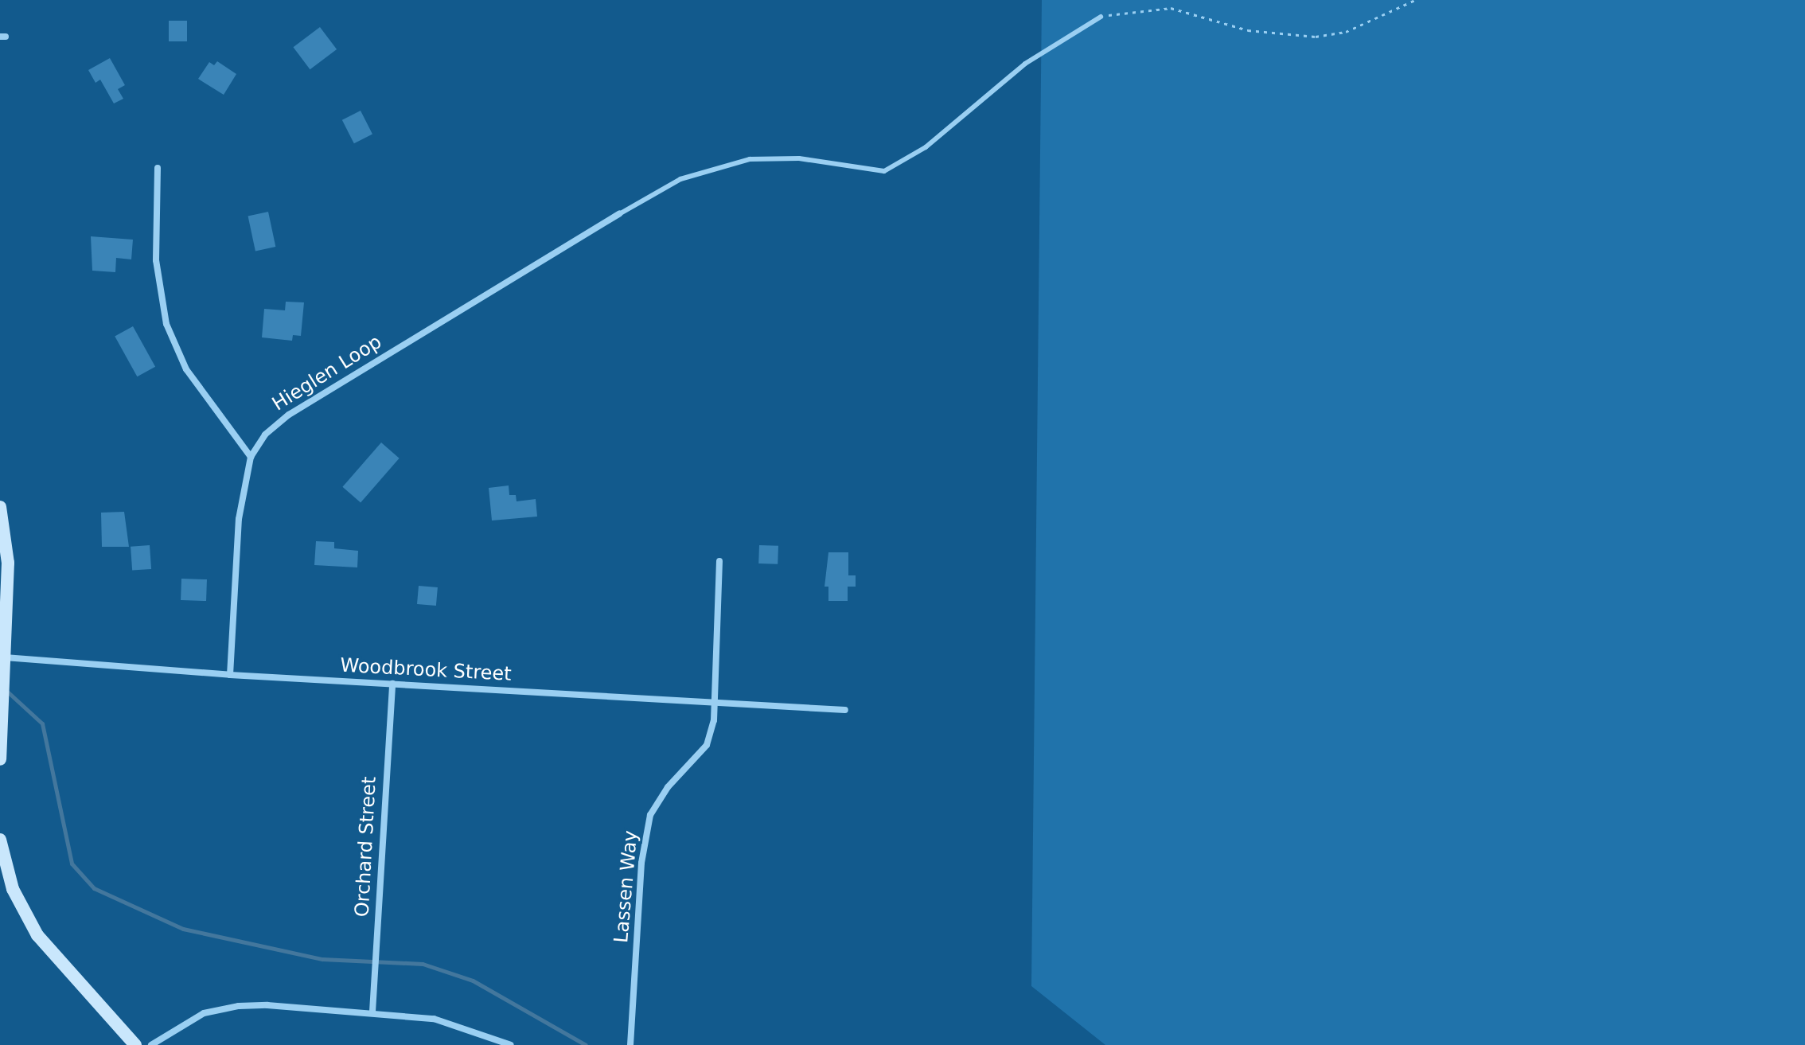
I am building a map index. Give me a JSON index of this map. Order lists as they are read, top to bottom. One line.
{"streets":{"street":["Hieglen Loop","Woodbrook Street","Orchard Street","Lassen Way"]},"crossings":[["Hieglen Loop","Woodbrook Street"],["Woodbrook Street","Orchard Street"],["Woodbrook Street","Lassen Way"]]}
